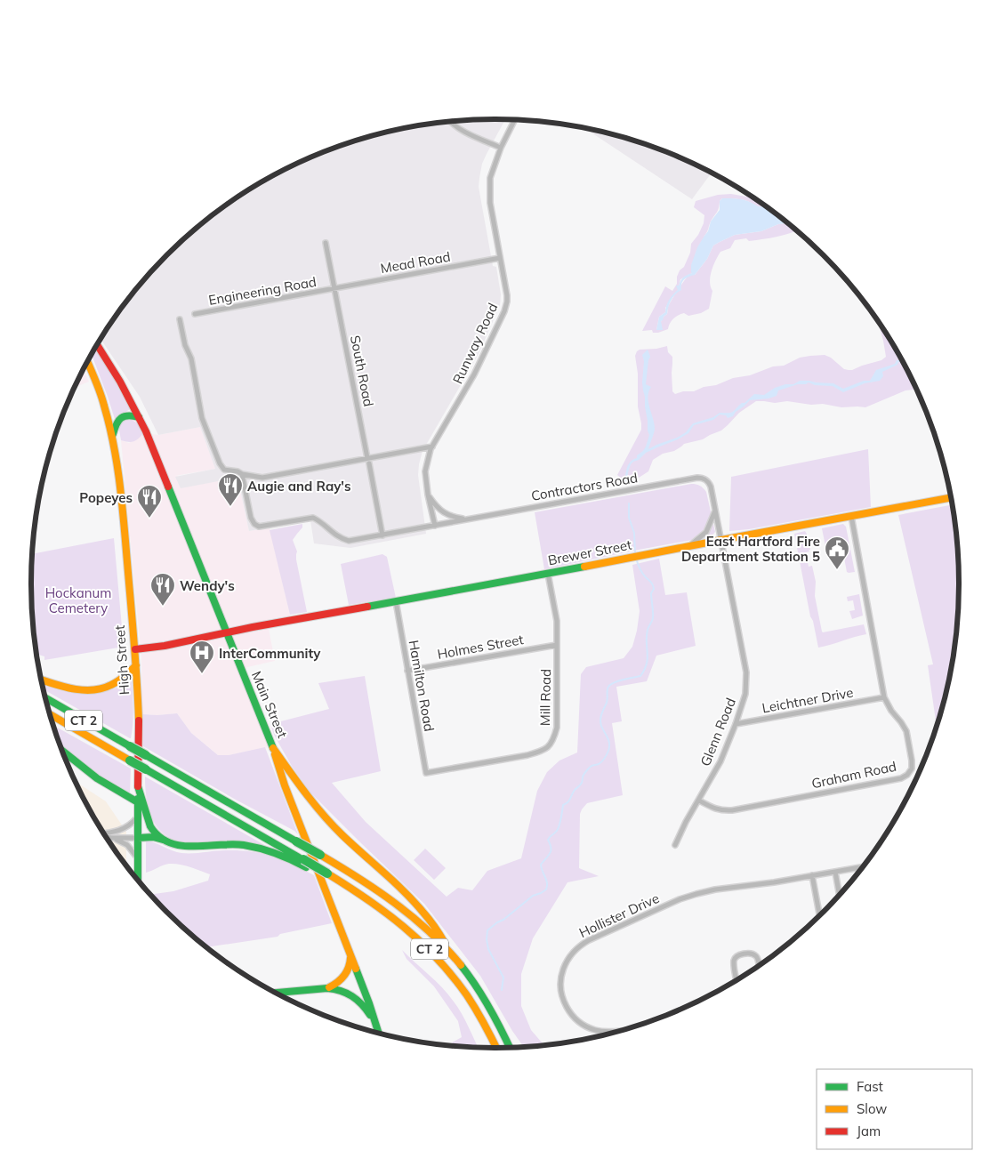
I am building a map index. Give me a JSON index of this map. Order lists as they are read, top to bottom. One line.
{"streets":{"main road":["Brewer Street","High Street","Main Street","CT 2"],"street":["Mead Road","Engineering Road","Runway Road","South Road","Contractors Road","Holmes Street","Hamilton Road","Mill Road","Leichtner Drive","Glenn Road","Graham Road","Hollister Drive"]},"crossings":[["Mead Road","Engineering Road"],["Mead Road","Runway Road"],["Mead Road","South Road"],["Engineering Road","South Road"],["Runway Road","Contractors Road"],["South Road","Contractors Road"],["Contractors Road","Brewer Street"],["Contractors Road","Glenn Road"],["Brewer Street","High Street"],["Brewer Street","Hamilton Road"],["Brewer Street","Mill Road"],["Brewer Street","Main Street"],["Brewer Street","Glenn Road"],["Brewer Street","Graham Road"],["Holmes Street","Hamilton Road"],["Holmes Street","Mill Road"],["Hamilton Road","Mill Road"],["Leichtner Drive","Glenn Road"],["Leichtner Drive","Graham Road"],["Glenn Road","Graham Road"]],"parks":["Hockanum Cemetery"],"places":{"restaurant":["Augie and Ray's","Popeyes","Wendy's"],"public building":["East Hartford Fire Department Station 5"],"hospital":["InterCommunity"]},"legend":["Fast","Slow","Jam"]}
